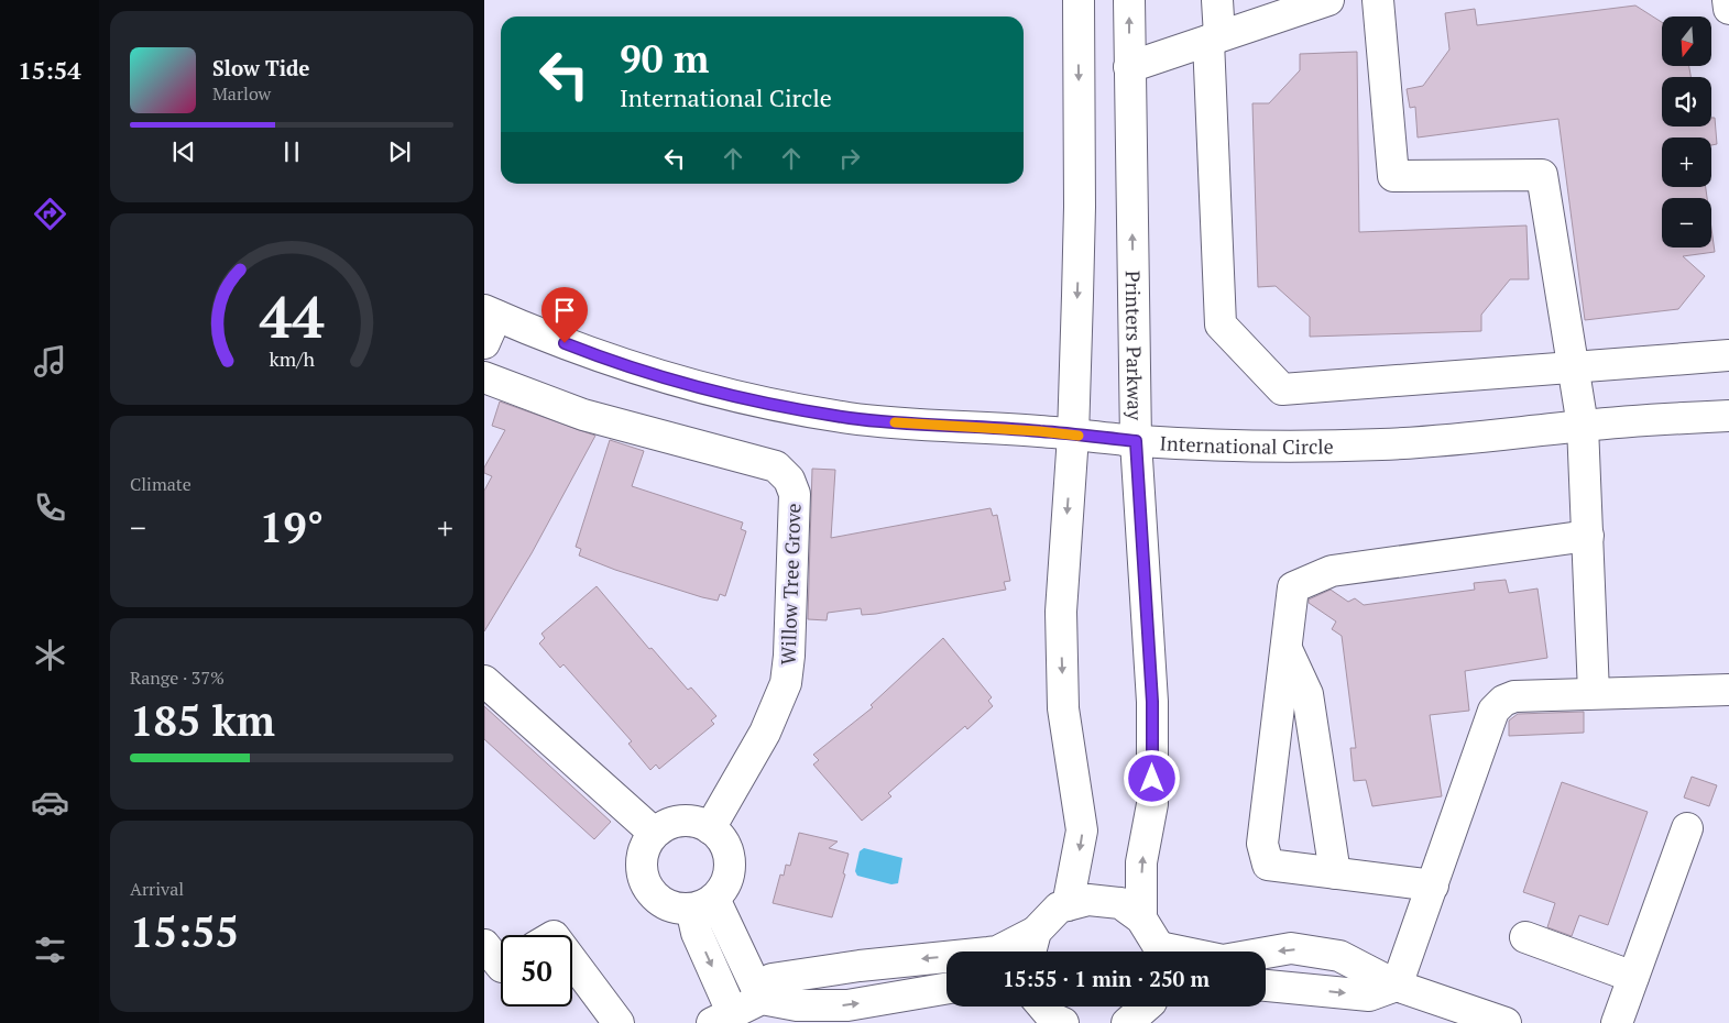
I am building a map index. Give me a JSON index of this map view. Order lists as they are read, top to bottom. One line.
{"streets":{"street":["Printers Parkway","International Circle","Willow Tree Grove"]},"crossings":[["Printers Parkway","International Circle"]],"north":"bottom","page":{"tabs":"15:54","map_buttons":["+","−"],"turn":["90 m","International Circle"],"song":["Slow Tide","Marlow"],"tile":["Climate",["Range · 37%","185 km"],["Arrival","15:55"]],"heat":["−","19°","+"],"limit":"50","trip":"15:55 · 1 min · 250 m","gauge":["44","km/h"]}}
